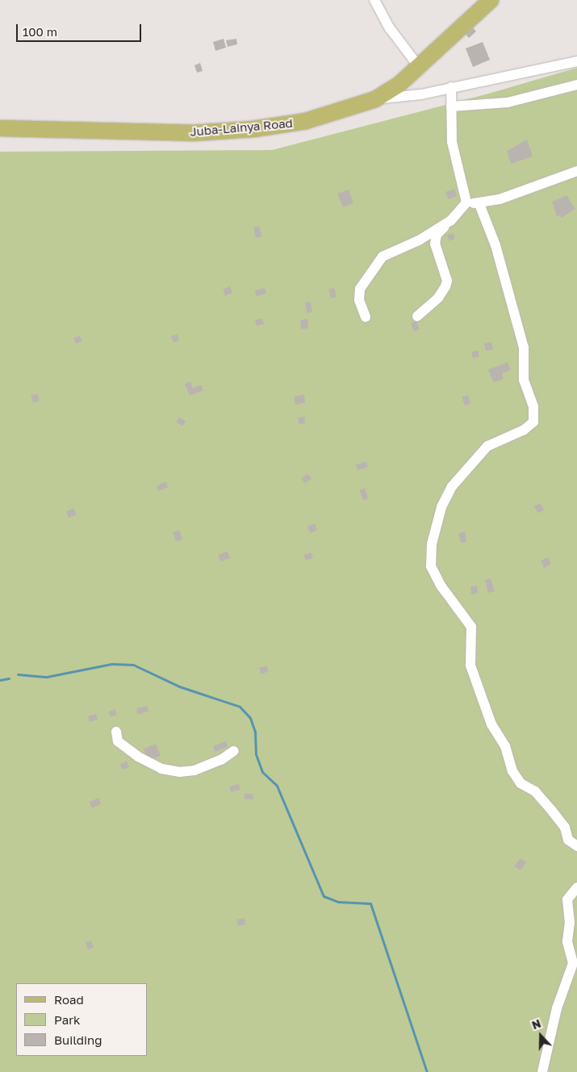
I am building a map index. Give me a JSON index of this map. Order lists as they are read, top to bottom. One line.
{"streets":{"main road":["Juba-Lainya Road"]},"legend":["Road","Park","Building"],"scale_bar":"100 m","north":"top"}
